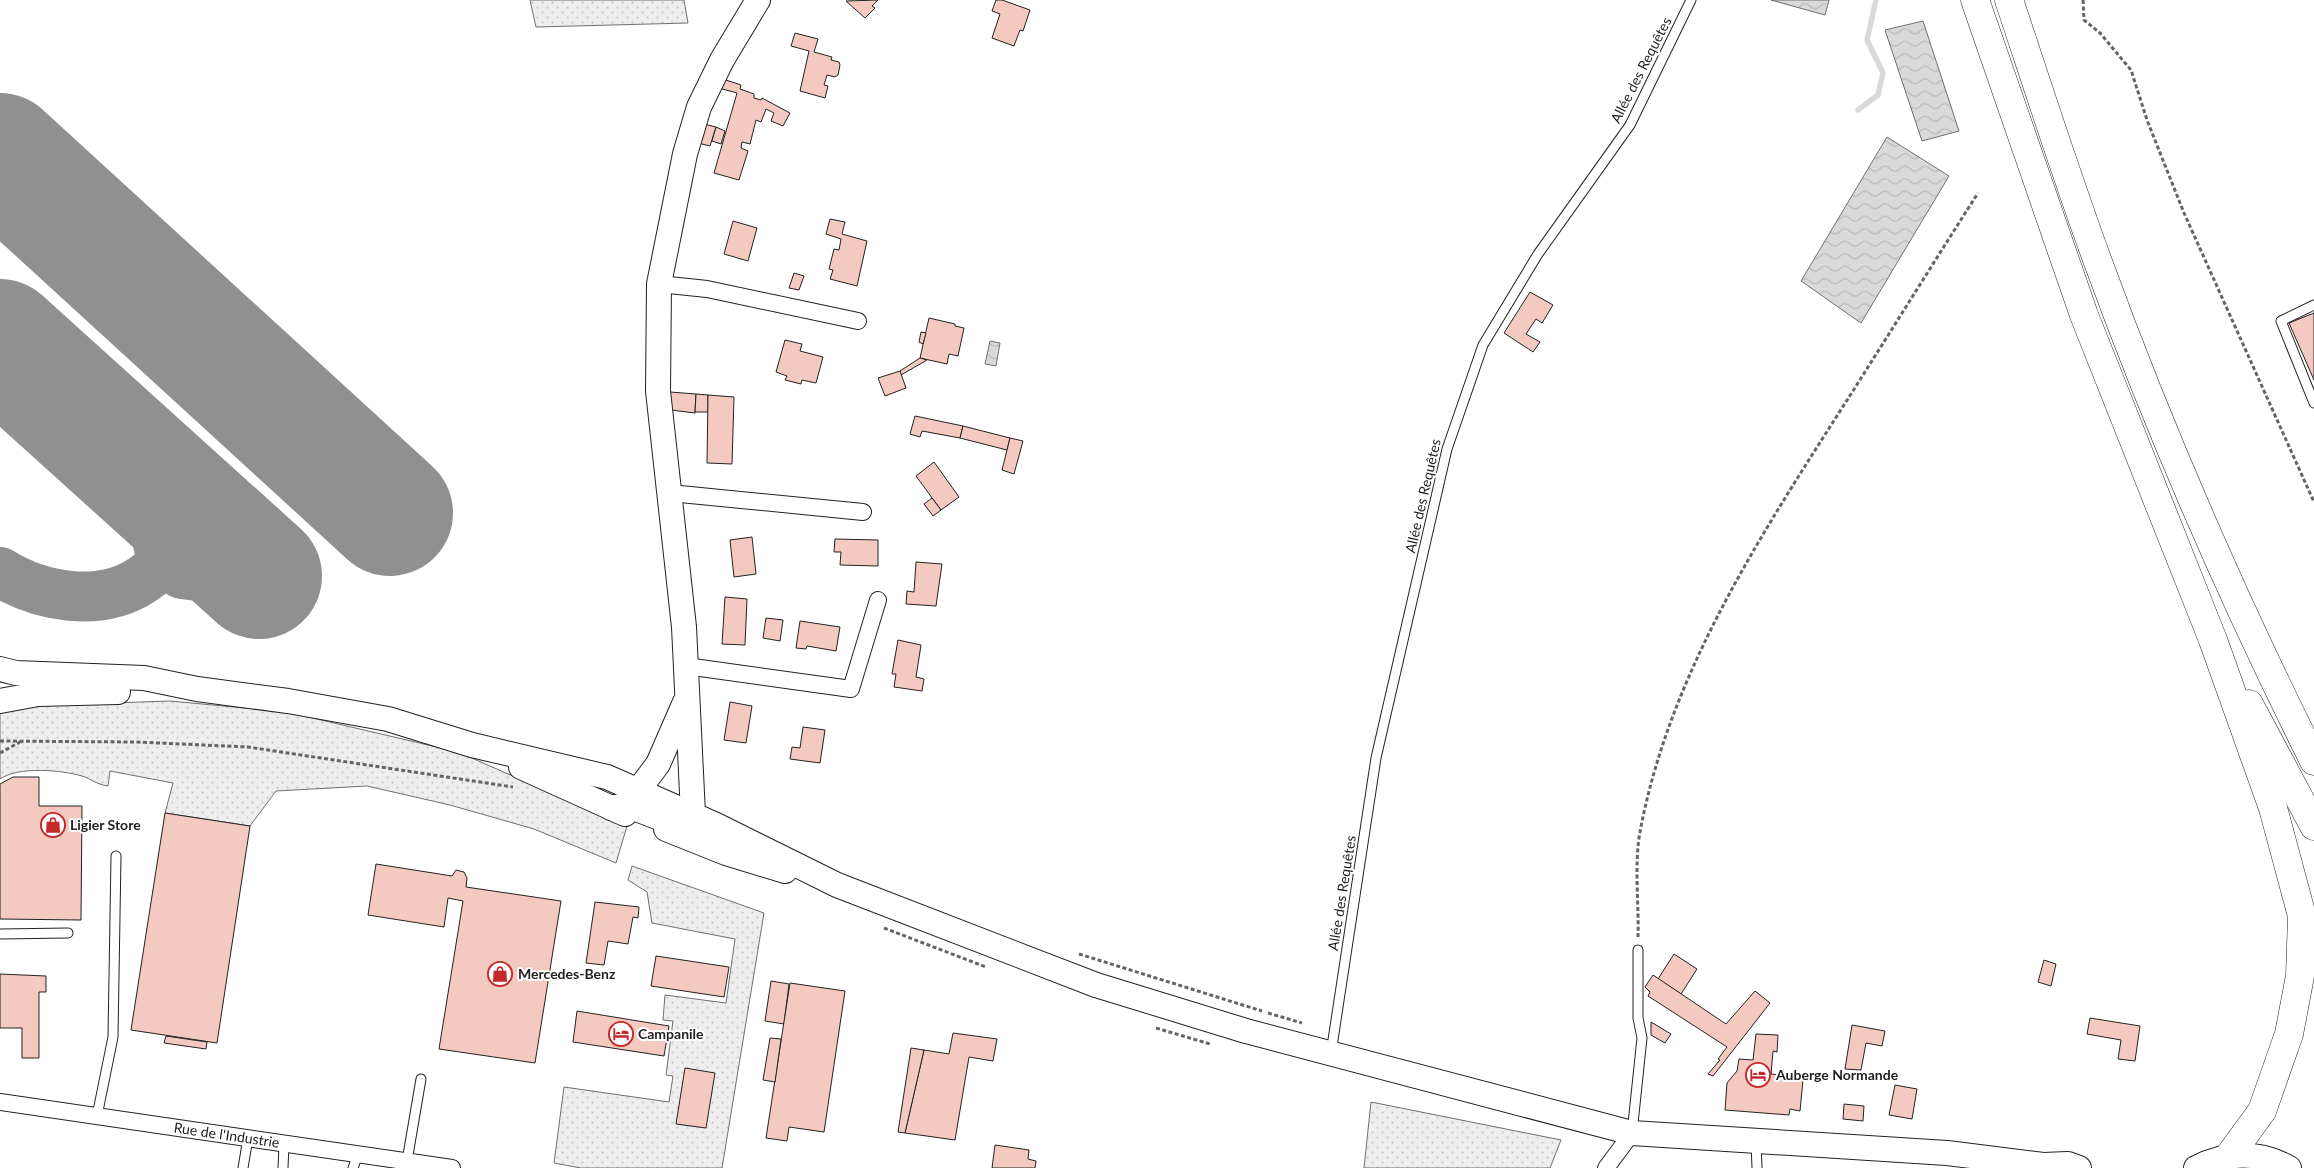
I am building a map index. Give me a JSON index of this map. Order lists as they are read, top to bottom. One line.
{"streets":{"street":["Rue de l'Industrie"],"lane":["Allée des Requêtes"]},"places":{"shop":["Ligier Store","Mercedes-Benz"],"hotel":["Campanile","Auberge Normande"]}}
